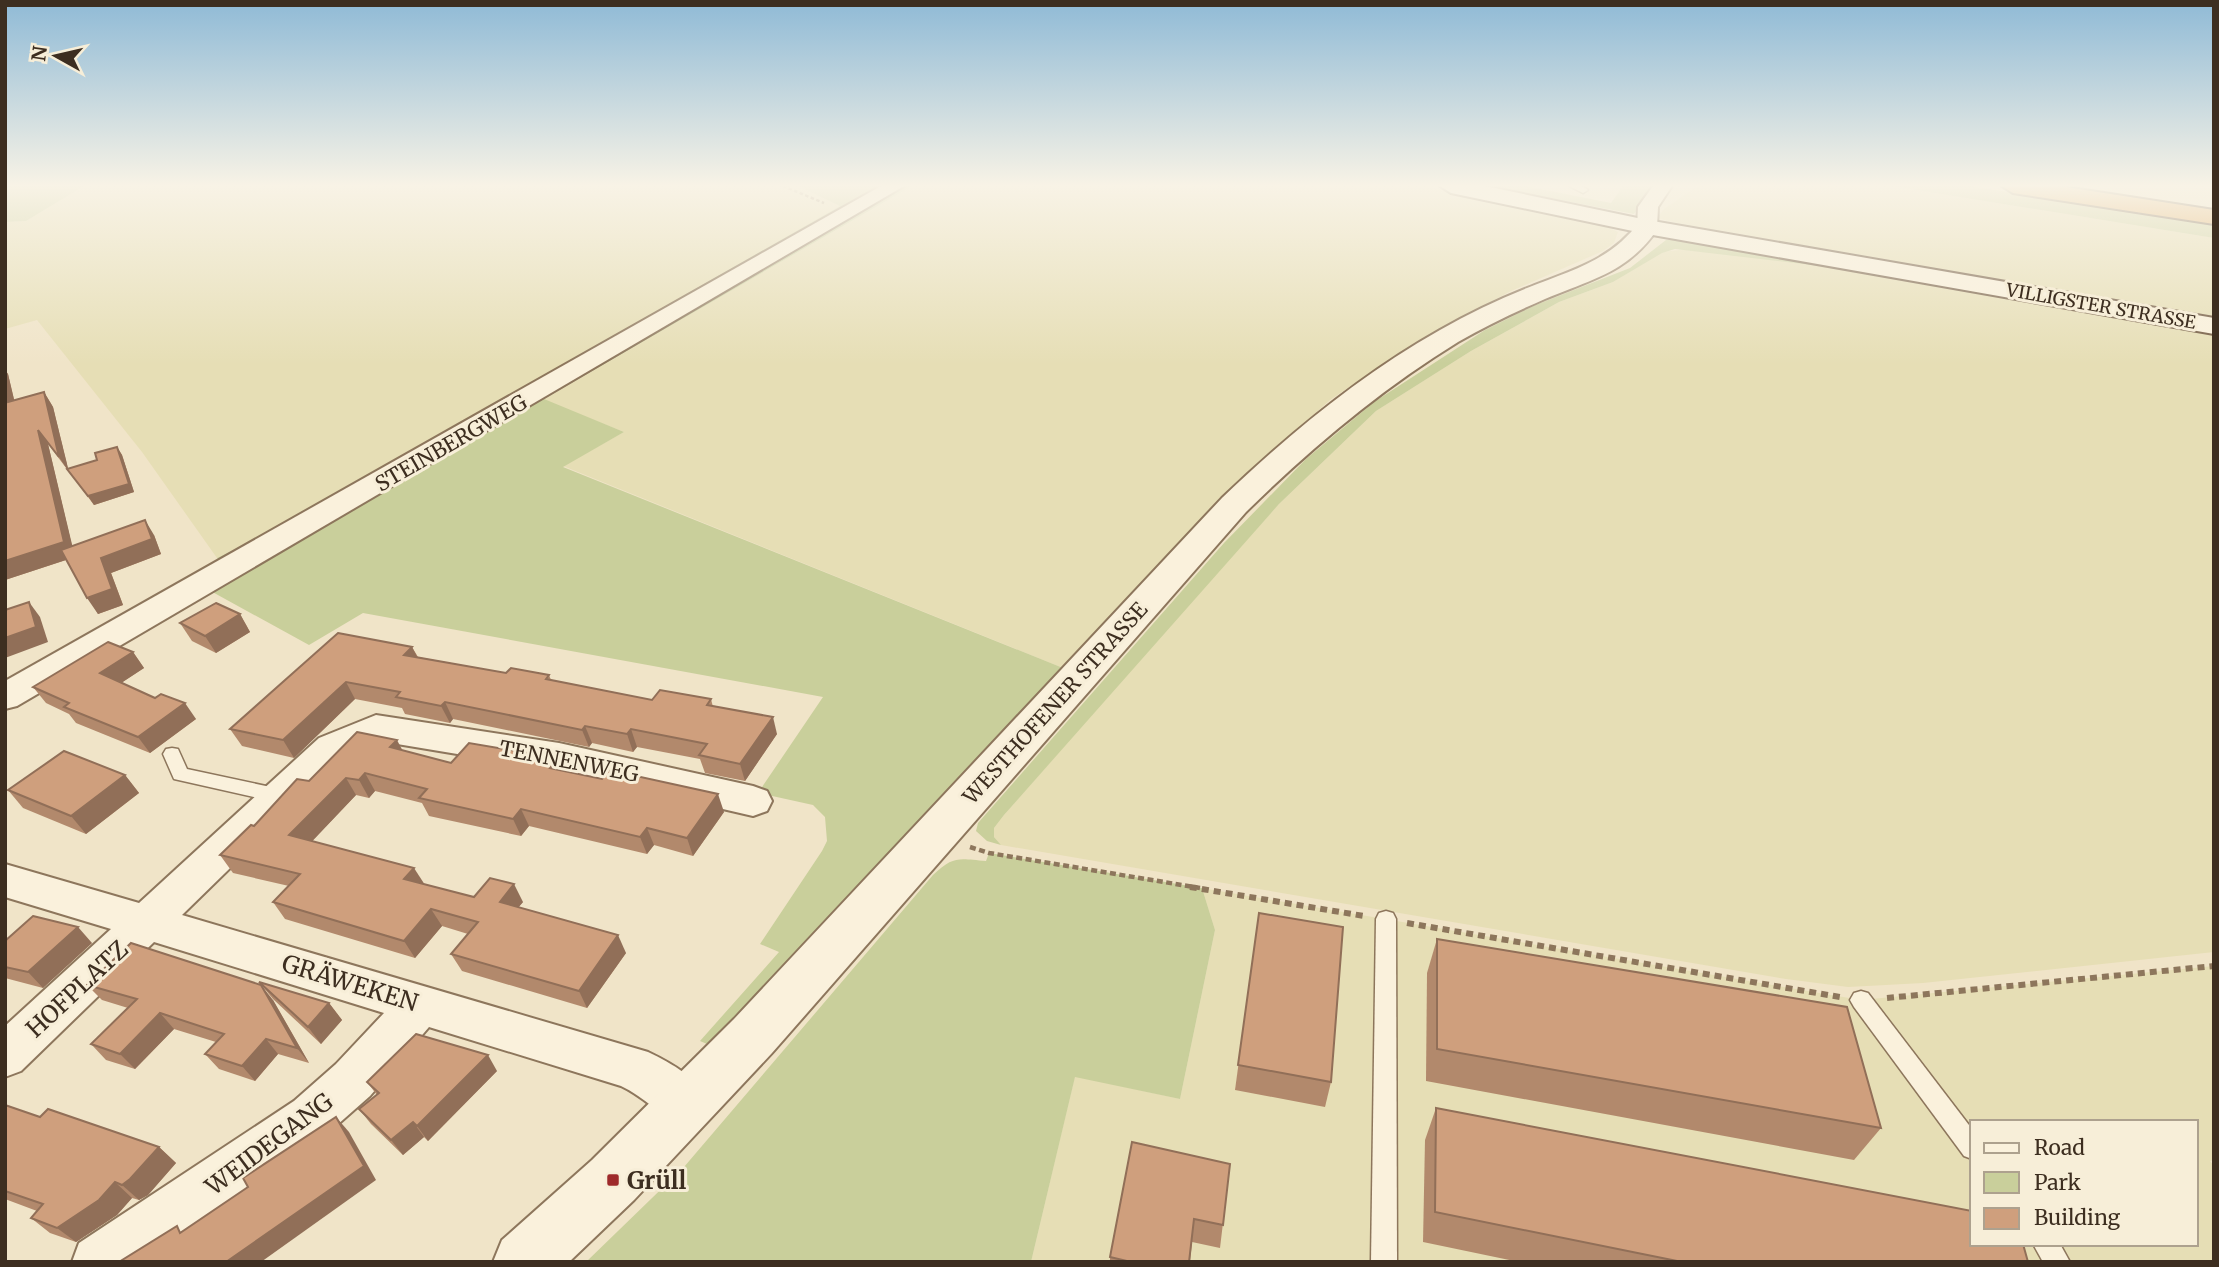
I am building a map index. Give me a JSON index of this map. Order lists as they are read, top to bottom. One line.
{"streets":{"street":["VILLIGSTER STRASSE","STEINBERGWEG","WESTHOFENER STRASSE","TENNENWEG","GRÄWEKEN","HOFPLATZ","WEIDEGANG"]},"crossings":[["WESTHOFENER STRASSE","GRÄWEKEN"],["TENNENWEG","GRÄWEKEN"],["TENNENWEG","HOFPLATZ"],["GRÄWEKEN","HOFPLATZ"],["GRÄWEKEN","WEIDEGANG"]],"places":{"transit":["Grüll"]},"legend":["Road","Park","Building"],"north":"left"}
